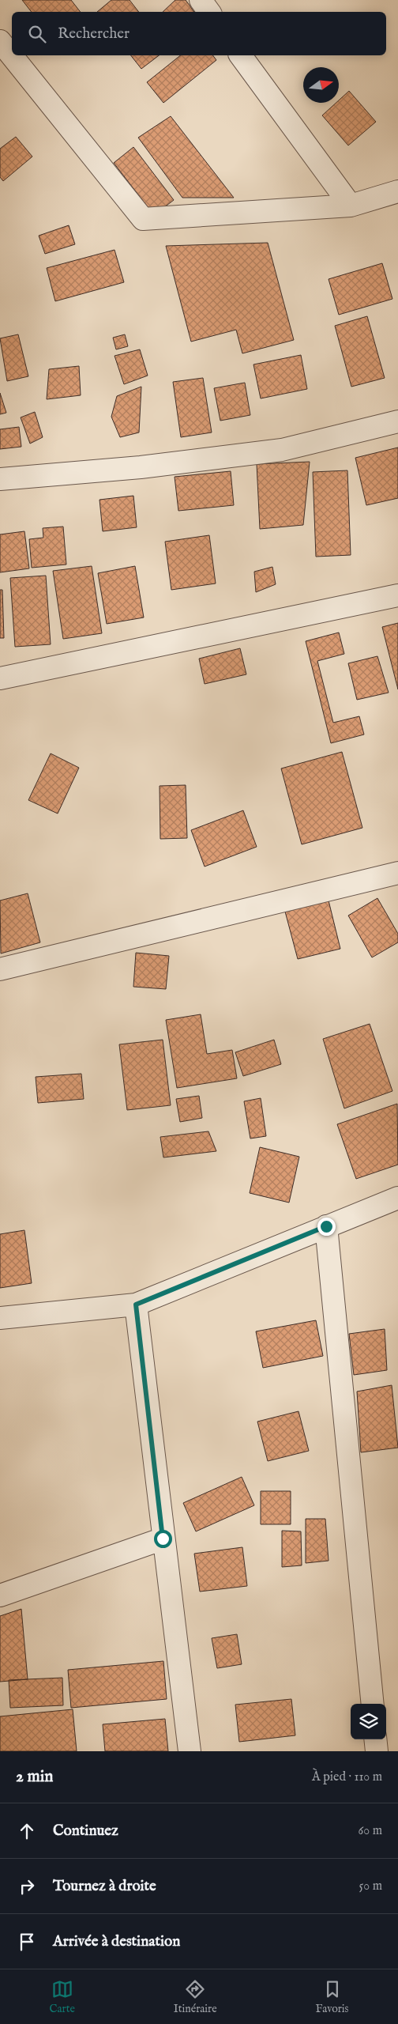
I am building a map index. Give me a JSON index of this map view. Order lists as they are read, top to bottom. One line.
{"north":"right","page":{"search":"Rechercher","heading":["2 min","À pied · 110 m"],"list":[["Continuez","60 m"],["Tournez à droite","50 m"],"Arrivée à destination"],"nav":["Carte","Itinéraire","Favoris"]}}
